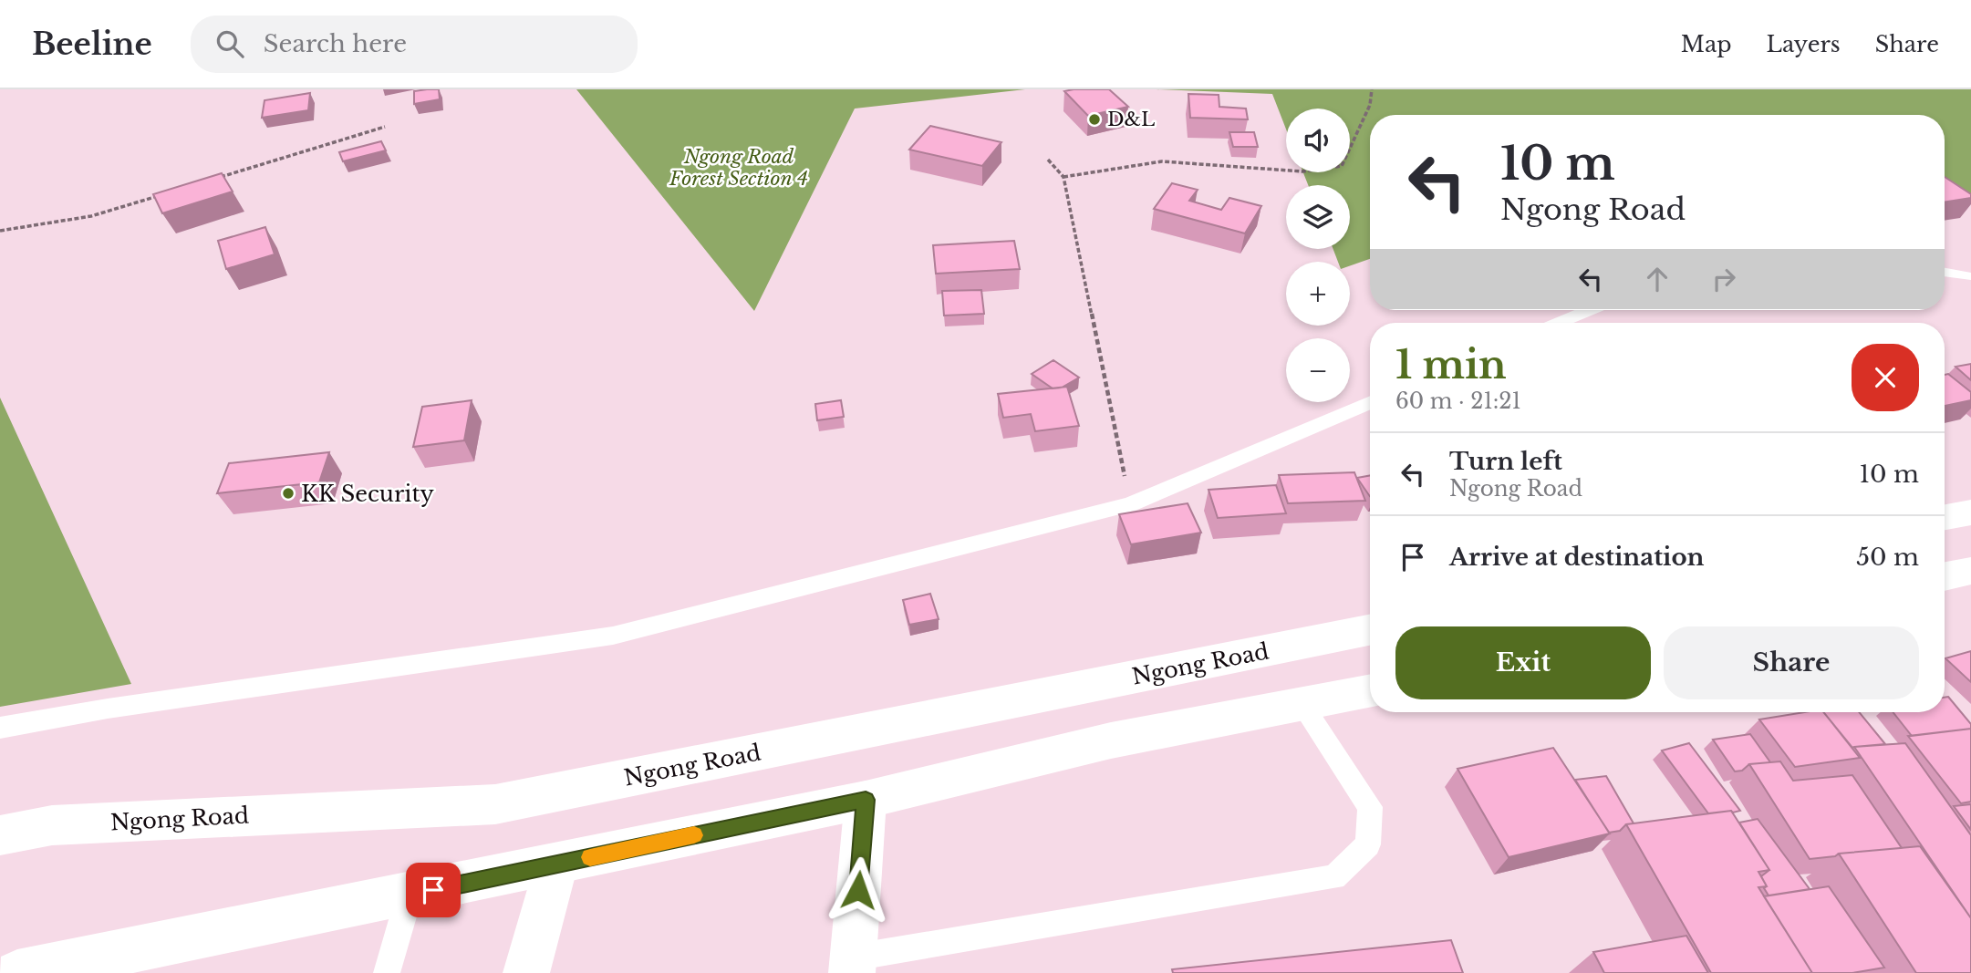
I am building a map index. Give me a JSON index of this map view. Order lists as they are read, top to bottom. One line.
{"streets":{"main road":["Ngong Road"]},"parks":["Ngong Road Forest Section 4"],"places":["D&L","KK Security"],"page":{"header":"Beeline","search":"Search here","nav":["Map","Layers","Share"],"map_buttons":["+","−"],"turn":["10 m","Ngong Road"],"heading":["1 min","60 m · 21:21"],"list":[{"name":"Turn left","note":"Ngong Road","value":"10 m"},{"name":"Arrive at destination","value":"50 m"}],"buttons":["Exit","Share"]}}
